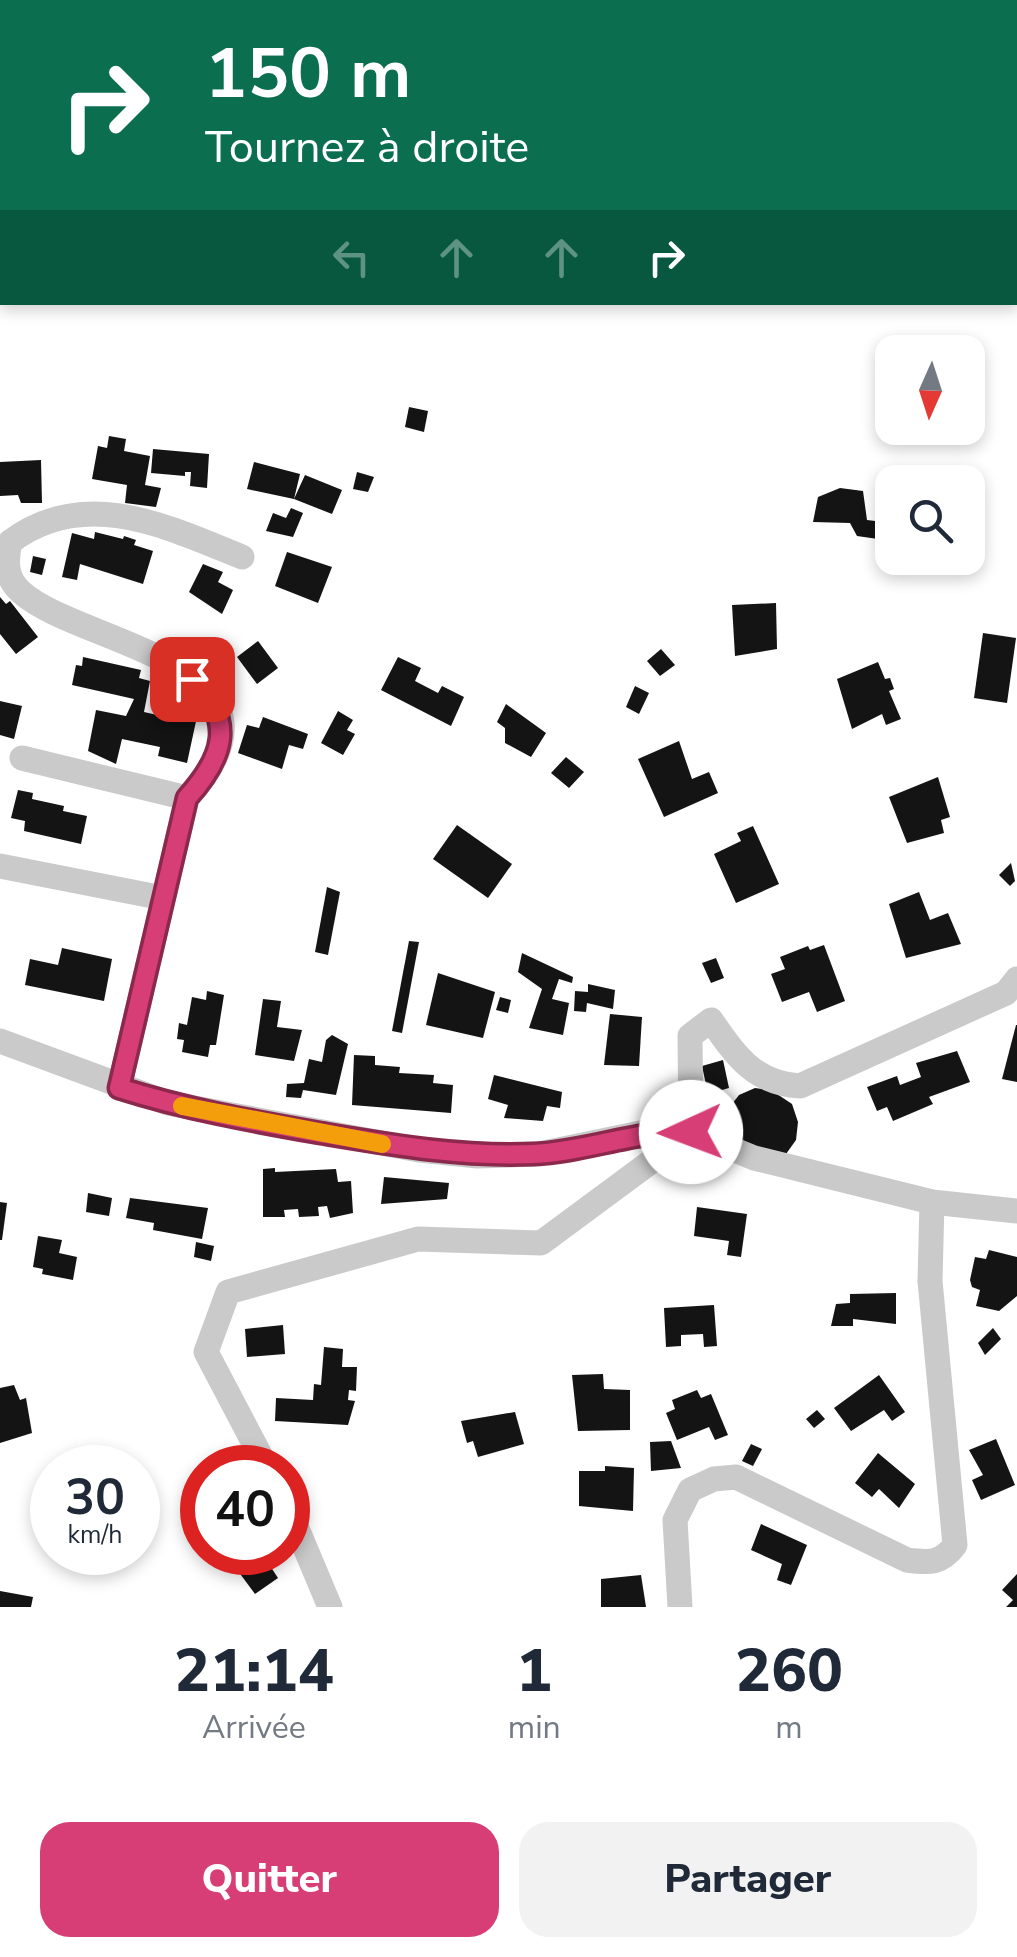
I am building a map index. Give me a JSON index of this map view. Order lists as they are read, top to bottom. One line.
{"north":"bottom","page":{"turn":["150 m","Tournez à droite"],"speed":"30 km/h","limit":"40","eta":["21:14","Arrivée","1","min","260","m"],"buttons":["Quitter","Partager"]}}
